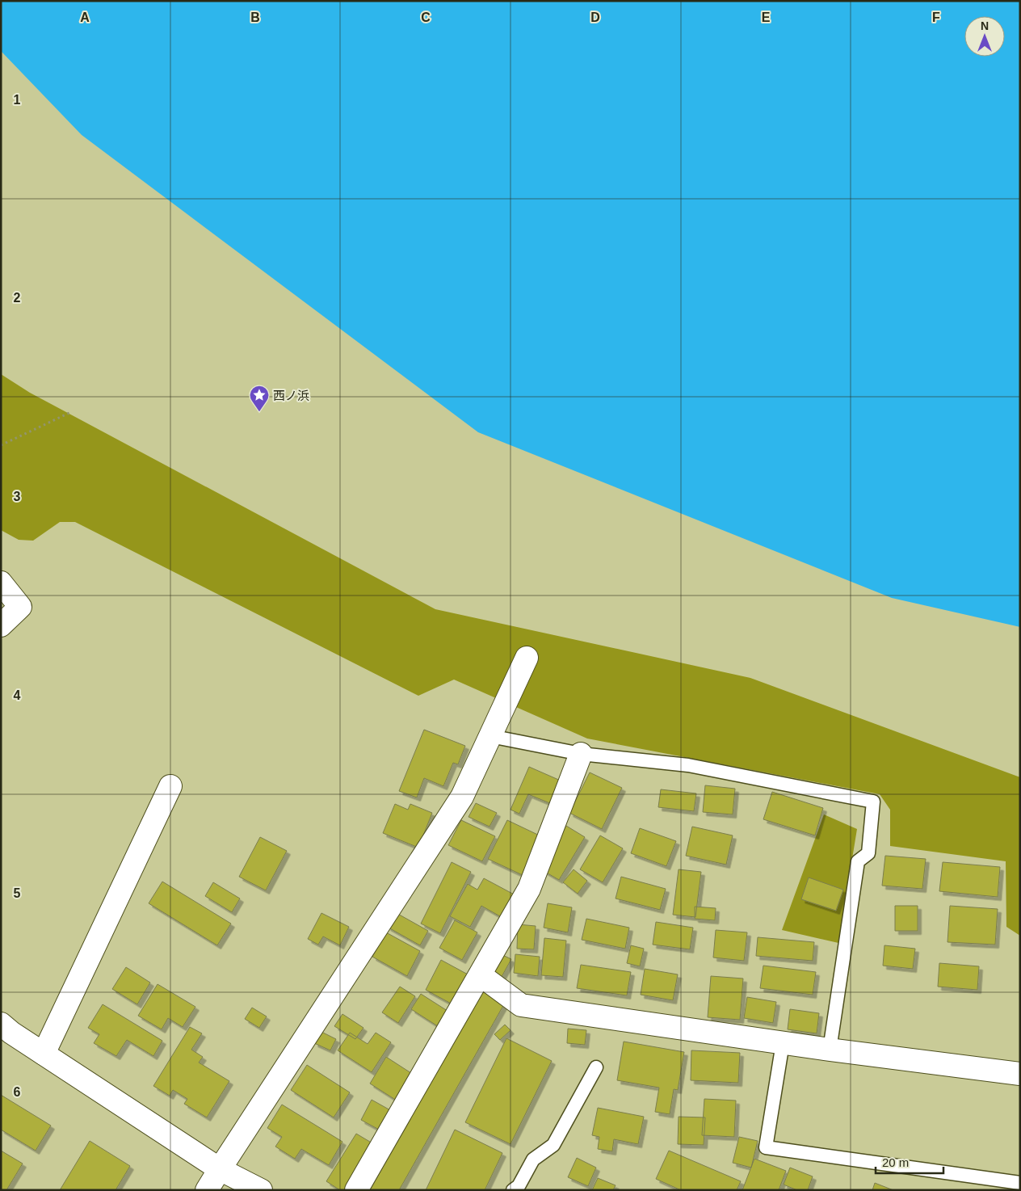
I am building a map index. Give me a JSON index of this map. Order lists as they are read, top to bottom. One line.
{"places":{"place":["西ノ浜"]},"scale_bar":"20 m","north":"top","grid":{"columns":["A","B","C","D","E","F"],"rows":["1","2","3","4","5","6"]}}
